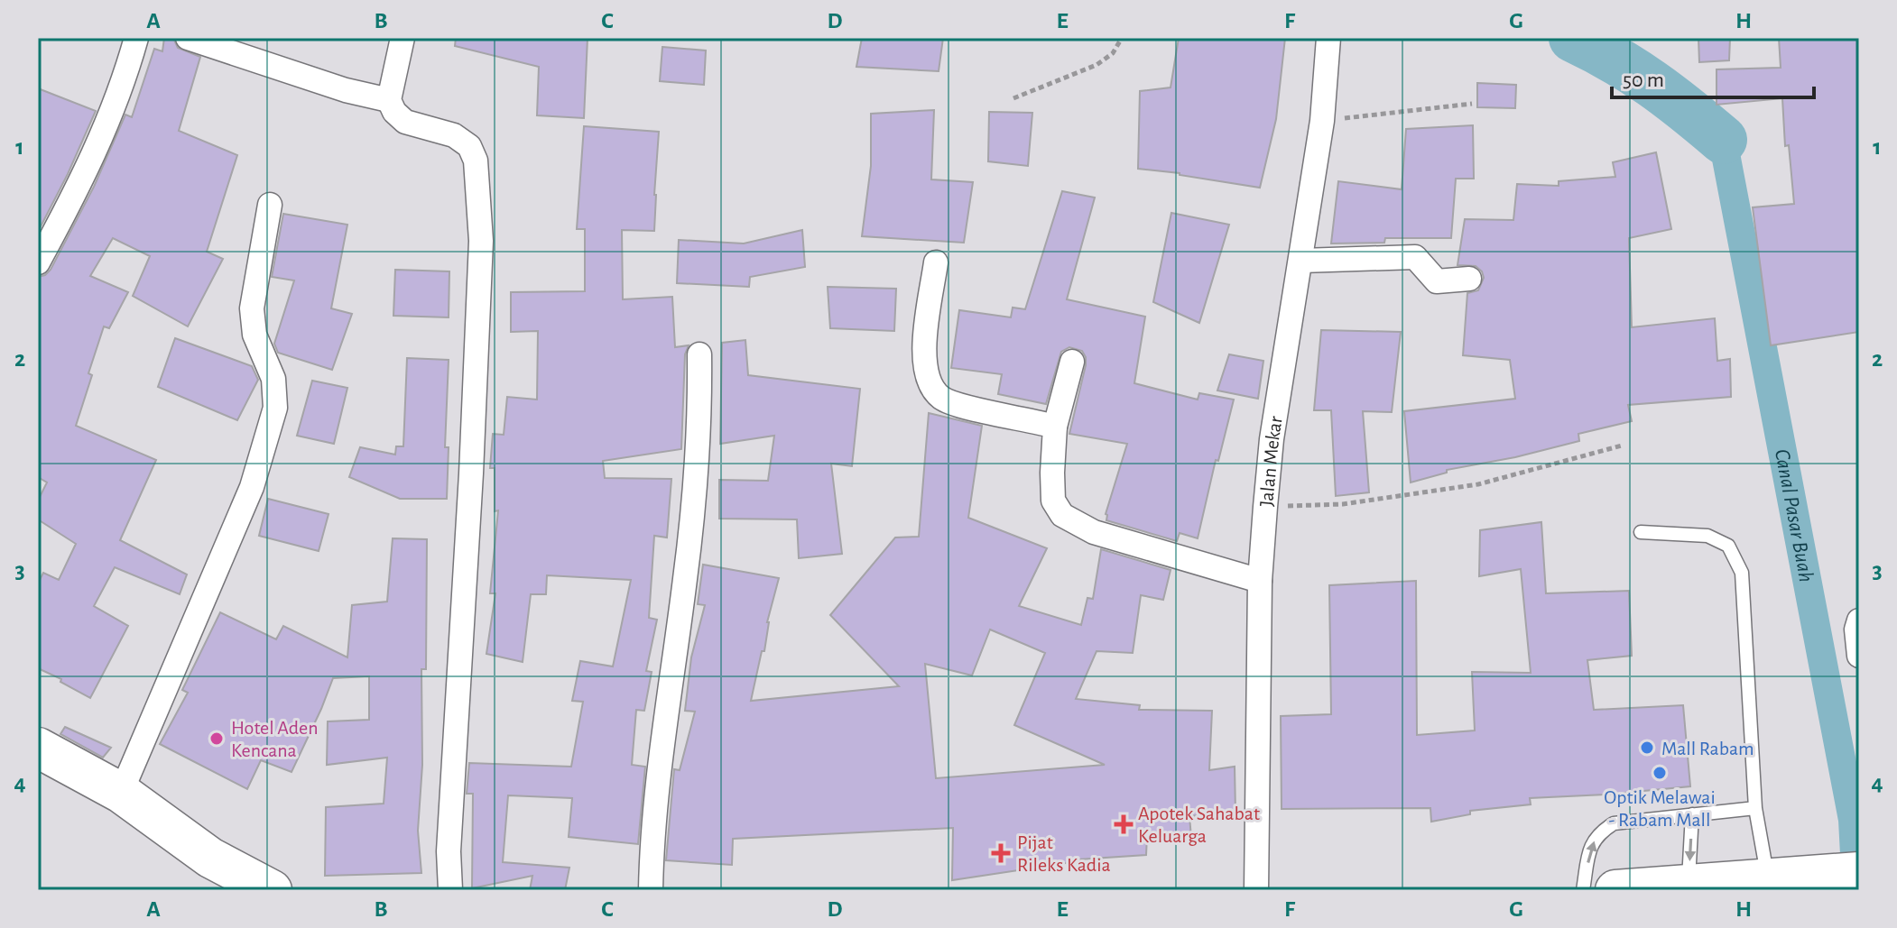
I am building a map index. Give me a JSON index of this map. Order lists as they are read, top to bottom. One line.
{"streets":{"street":["Jalan Mekar"]},"water":["Canal Pasar Buah"],"places":{"other":["Hotel Aden Kencana","Mall Rabam","Optik Melawai - Rabam Mall"],"health":["Apotek Sahabat Keluarga","Pijat Rileks Kadia"]},"scale_bar":"50 m","grid":{"columns":["A","B","C","D","E","F","G","H"],"rows":["1","2","3","4"]}}
